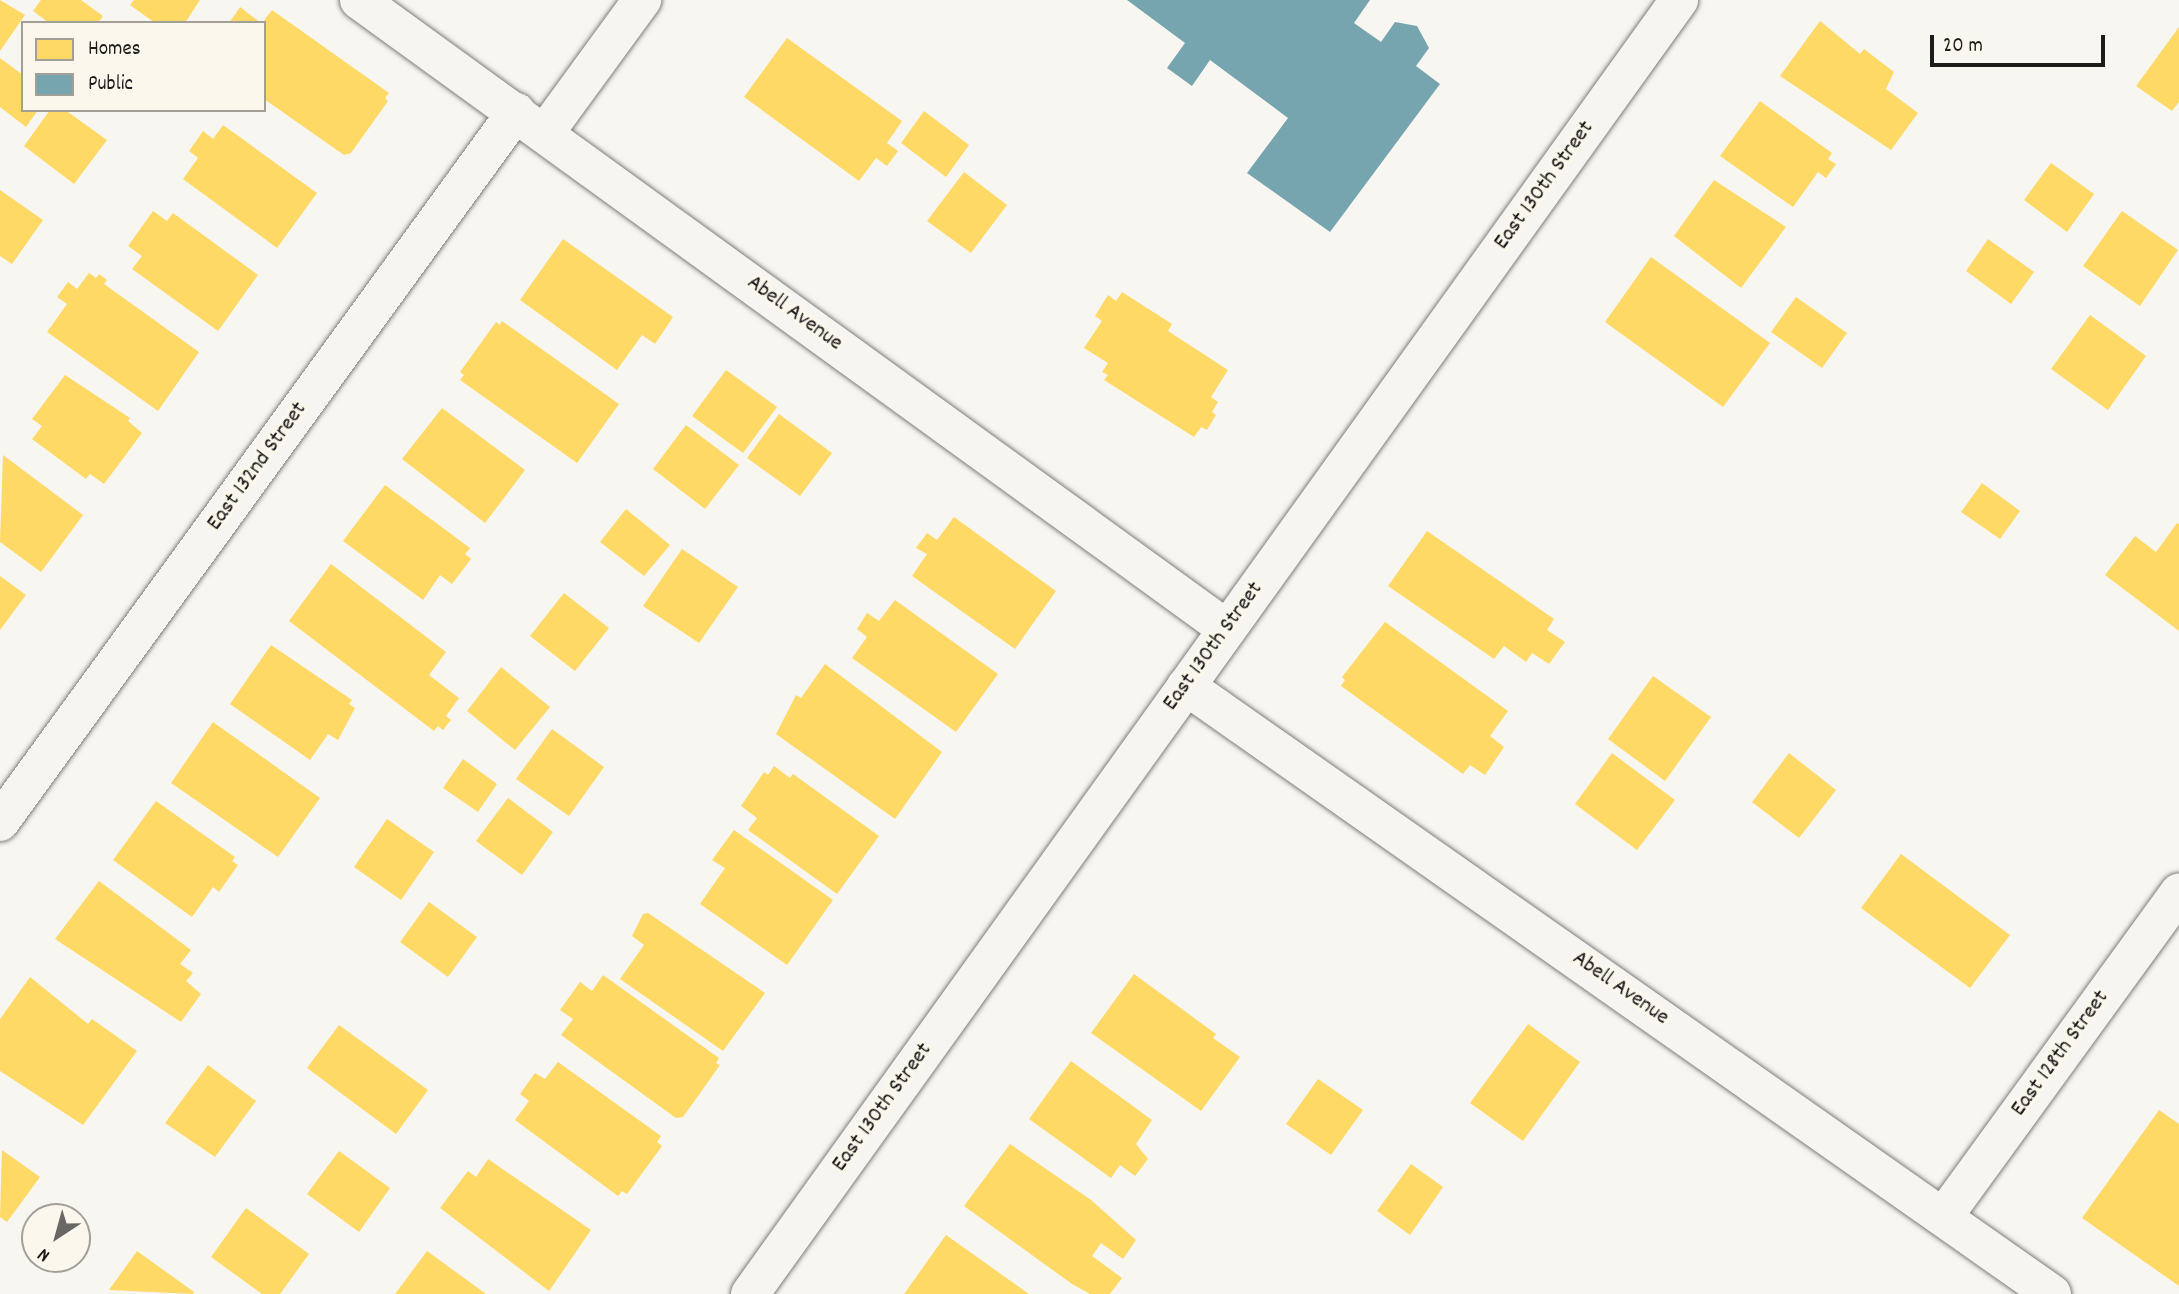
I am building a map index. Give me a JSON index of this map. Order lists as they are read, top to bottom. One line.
{"streets":{"street":["East 130th Street","Abell Avenue","East 132nd Street","East 128th Street"]},"crossings":[["East 130th Street","Abell Avenue"],["Abell Avenue","East 132nd Street"],["Abell Avenue","East 128th Street"]],"legend":["Homes","Public"],"scale_bar":"20 m","north":"bottom left"}
